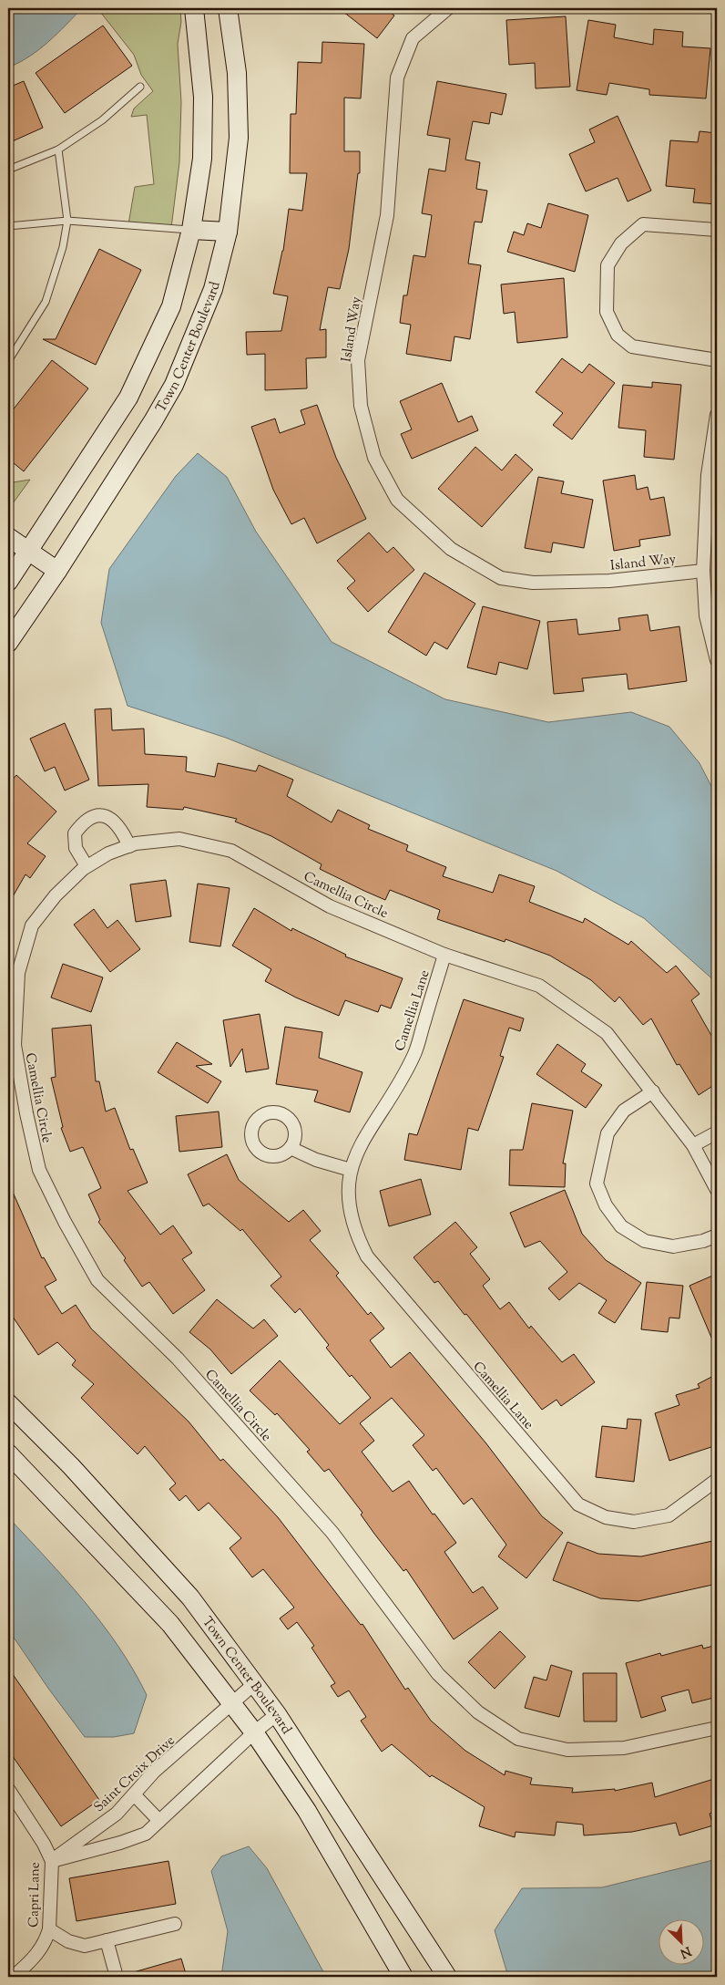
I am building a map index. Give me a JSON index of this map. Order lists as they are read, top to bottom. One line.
{"streets":{"street":["Island Way","Town Center Boulevard","Camellia Circle","Camellia Lane","Saint Croix Drive","Capri Lane"]},"crossings":[["Town Center Boulevard","Saint Croix Drive"],["Camellia Circle","Camellia Lane"],["Saint Croix Drive","Capri Lane"]],"north":"bottom right"}
